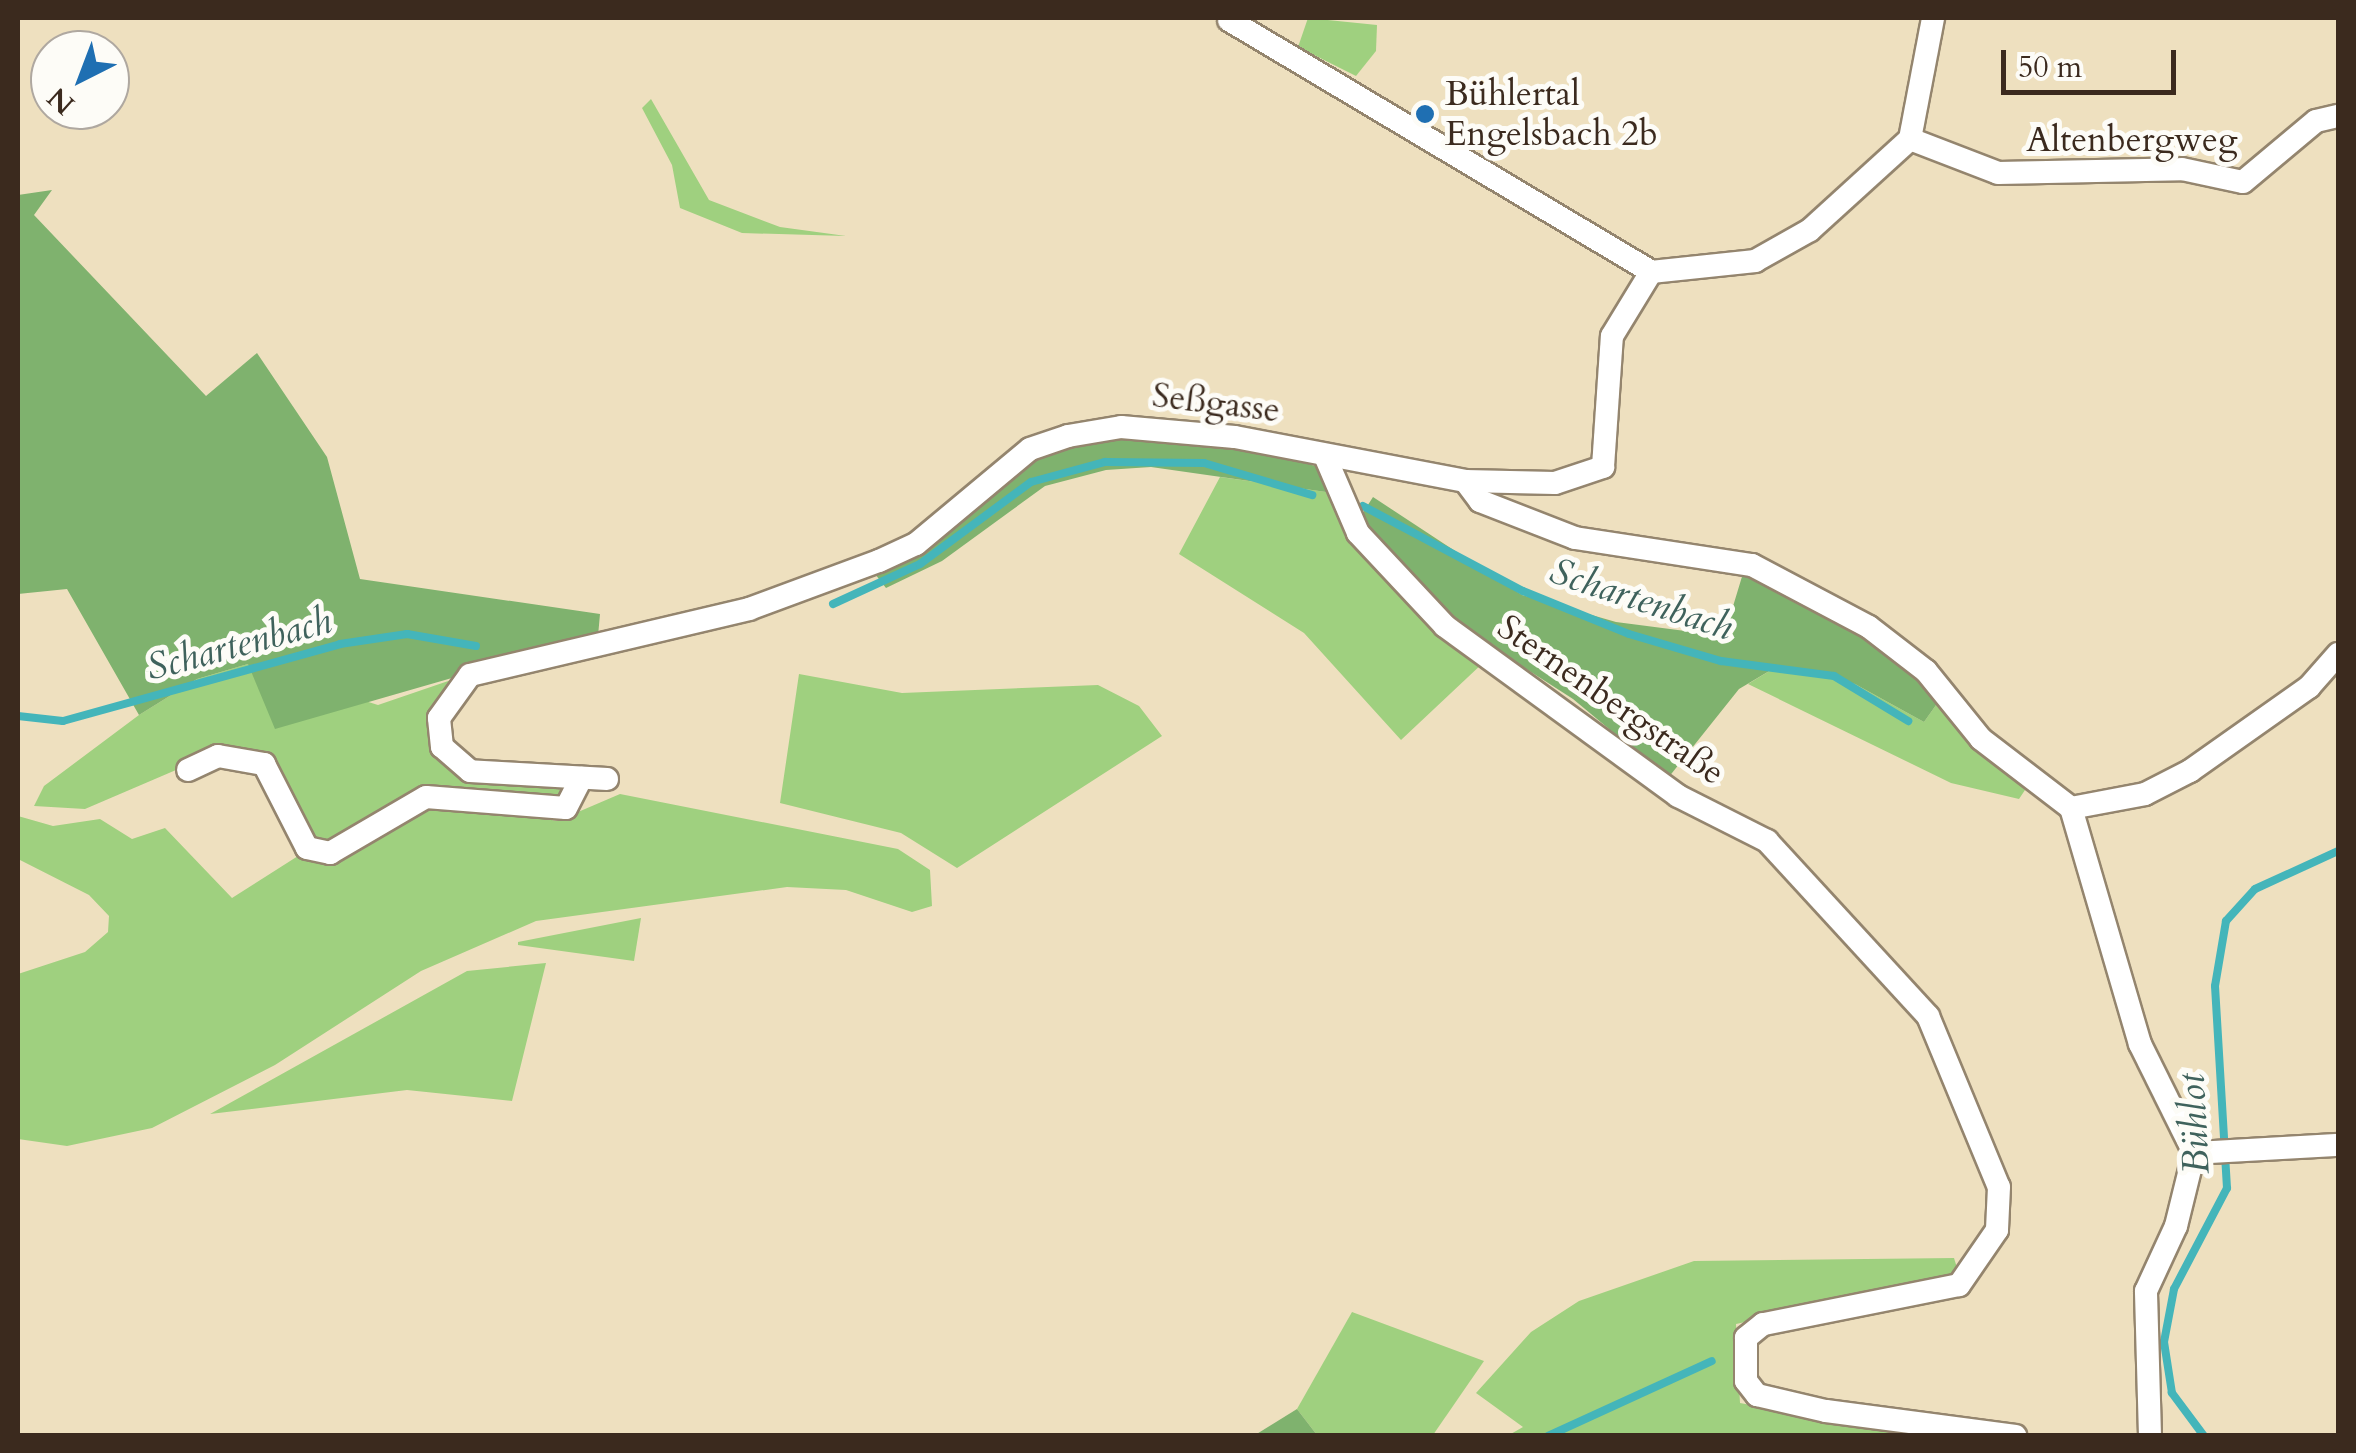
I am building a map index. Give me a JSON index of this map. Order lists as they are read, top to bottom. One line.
{"streets":{"street":["Altenbergweg","Seßgasse","Sternenbergstraße"]},"crossings":[["Seßgasse","Sternenbergstraße"]],"water":["Schartenbach","Bühlot"],"places":["Bühlertal Engelsbach 2b"],"scale_bar":"50 m","north":"bottom left"}
